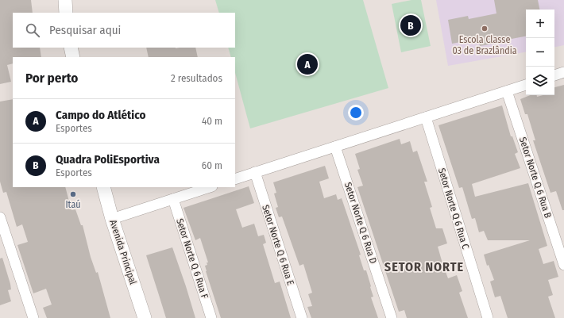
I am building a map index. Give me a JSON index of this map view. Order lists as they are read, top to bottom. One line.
{"streets":{"street":["Setor Norte Q 6 Rua B","Setor Norte Q 6 Rua C","Setor Norte Q 6 Rua D","Setor Norte Q 6 Rua E","Avenida Principal","Setor Norte Q 6 Rua F"]},"districts":["SETOR NORTE"],"places":["Escola Classe 03 de Brazlândia","Itaú"],"page":{"map_buttons":["+","−"],"search":"Pesquisar aqui","pins":["B","A"],"heading":["Por perto","2 resultados"],"list":[{"mark":"A","name":"Campo do Atlético","note":"Esportes","value":"40 m"},{"mark":"B","name":"Quadra PoliEsportiva","note":"Esportes","value":"60 m"}]}}
